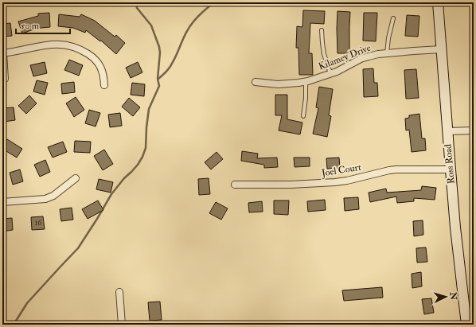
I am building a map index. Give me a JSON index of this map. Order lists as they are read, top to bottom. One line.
{"streets":{"street":["Kilamey Drive","Ross Road","Joel Court"]},"crossings":[["Kilamey Drive","Ross Road"],["Ross Road","Joel Court"]],"house_numbers":["16"],"scale_bar":"50 m","north":"right"}
